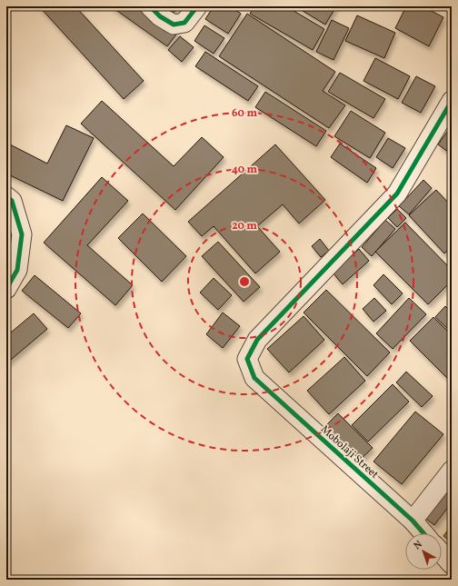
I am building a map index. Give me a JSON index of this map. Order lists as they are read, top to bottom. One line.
{"streets":{"street":["Mobolaji Street"]},"north":"top left","rings":["60 m","40 m","20 m"]}
